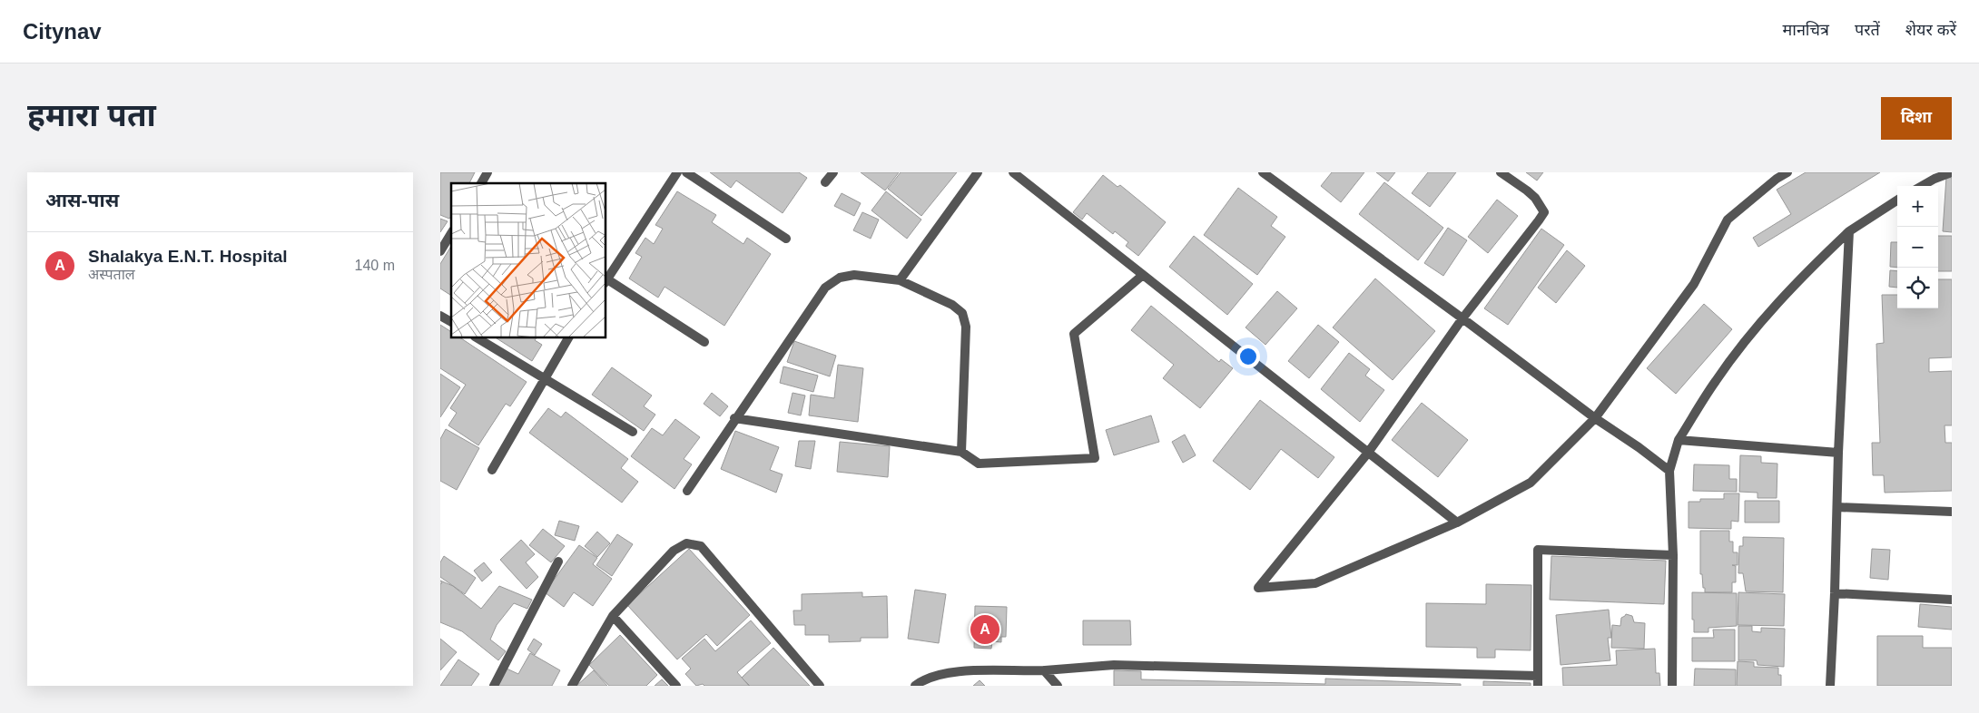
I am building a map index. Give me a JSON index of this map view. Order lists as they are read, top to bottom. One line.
{"page":{"header":"Citynav","nav":["मानचित्र","परतें","शेयर करें"],"title":"हमारा पता","buttons":"दिशा","heading":"आस-पास","map_buttons":["+","−"],"list":[{"mark":"A","name":"Shalakya E.N.T. Hospital","note":"अस्पताल","value":"140 m"}],"pins":"A"}}
